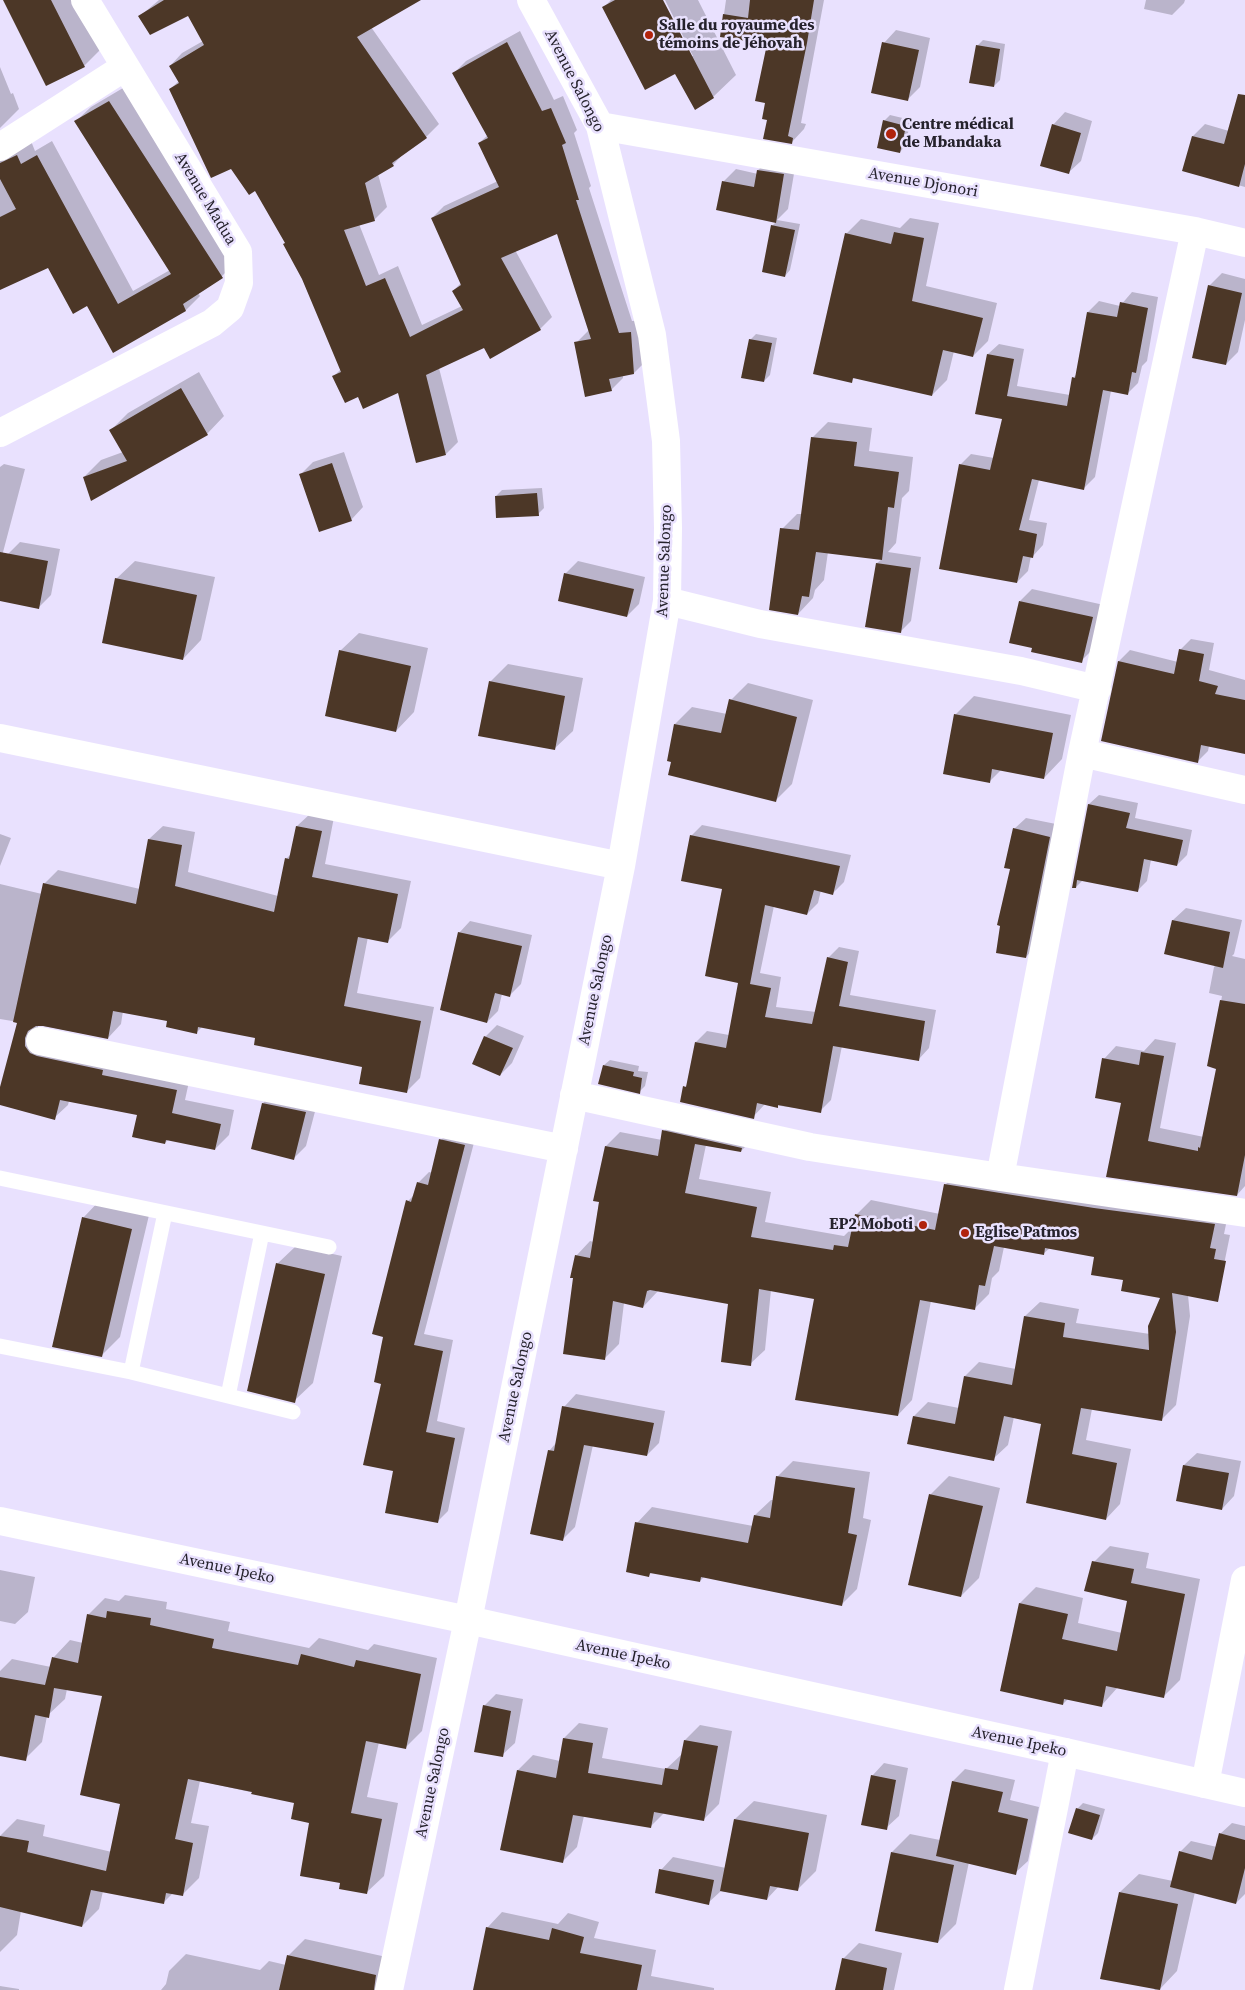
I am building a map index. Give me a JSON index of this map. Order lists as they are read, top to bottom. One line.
{"streets":{"street":["Avenue Salongo","Avenue Djonori","Avenue Madua","Avenue Ipeko"]},"crossings":[["Avenue Salongo","Avenue Djonori"],["Avenue Salongo","Avenue Ipeko"]],"places":["Salle du royaume des témoins de Jéhovah","Centre médical de Mbandaka","EP2 Moboti","Eglise Patmos"]}
